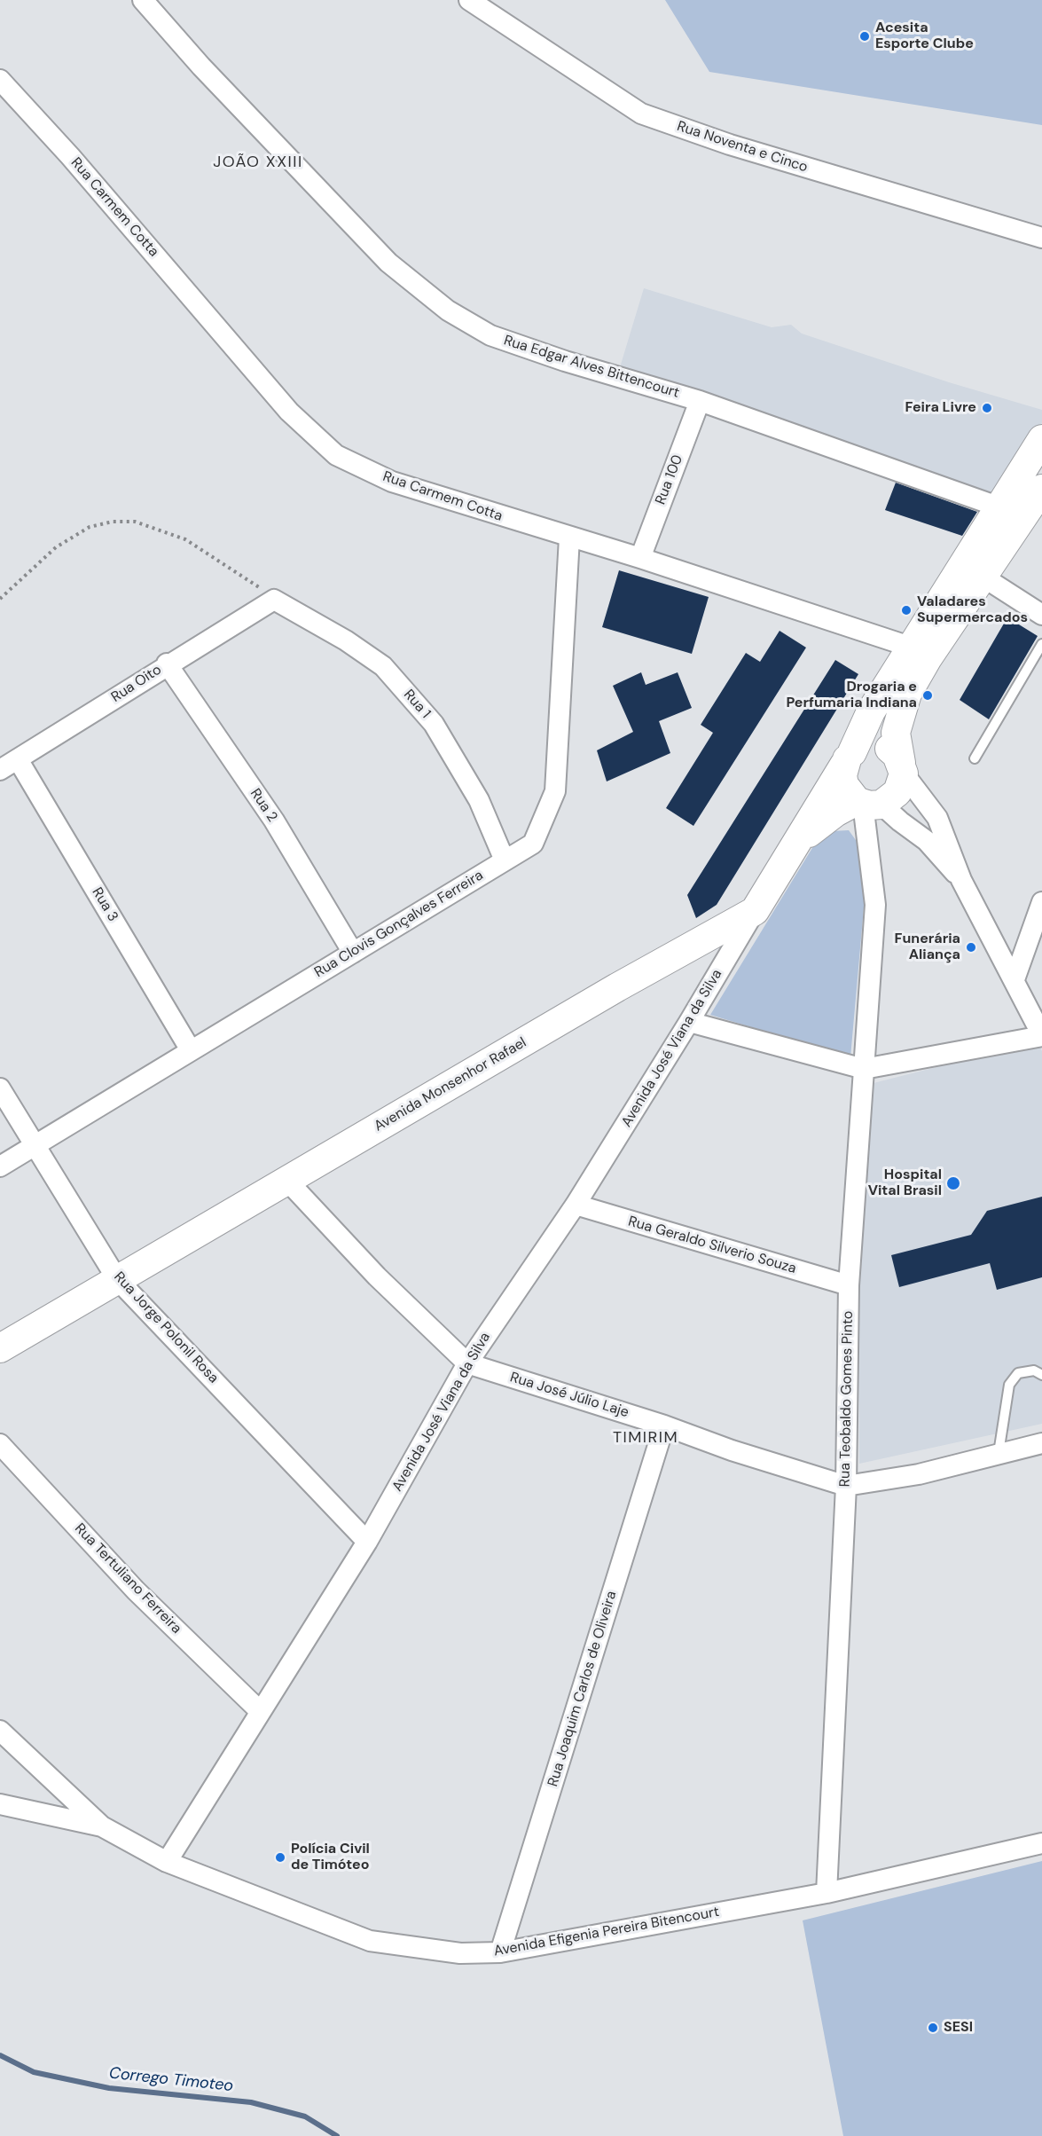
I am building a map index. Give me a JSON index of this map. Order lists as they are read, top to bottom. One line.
{"streets":{"main road":["Avenida Monsenhor Rafael"],"street":["Rua Noventa e Cinco","Rua Carmem Cotta","Rua Edgar Alves Bittencourt","Rua 100","Rua Oito","Rua 1","Rua 2","Rua 3","Rua Clovis Gonçalves Ferreira","Avenida José Viana da Silva","Rua Geraldo Silverio Souza","Rua Jorge Polonil Rosa","Rua José Júlio Laje","Rua Teobaldo Gomes Pinto","Rua Tertuliano Ferreira","Rua Joaquim Carlos de Oliveira","Avenida Efigenia Pereira Bitencourt"]},"crossings":[["Rua Carmem Cotta","Rua 100"],["Rua Carmem Cotta","Rua Clovis Gonçalves Ferreira"],["Rua Carmem Cotta","Avenida Monsenhor Rafael"],["Rua Edgar Alves Bittencourt","Rua 100"],["Rua Edgar Alves Bittencourt","Avenida Monsenhor Rafael"],["Rua Oito","Rua 1"],["Rua Oito","Rua 2"],["Rua Oito","Rua 3"],["Rua 1","Rua Clovis Gonçalves Ferreira"],["Rua 2","Rua Clovis Gonçalves Ferreira"],["Rua 3","Rua Clovis Gonçalves Ferreira"],["Rua Clovis Gonçalves Ferreira","Rua Jorge Polonil Rosa"],["Avenida José Viana da Silva","Avenida Monsenhor Rafael"],["Avenida José Viana da Silva","Rua Geraldo Silverio Souza"],["Avenida José Viana da Silva","Rua Jorge Polonil Rosa"],["Avenida José Viana da Silva","Rua José Júlio Laje"],["Avenida José Viana da Silva","Rua Tertuliano Ferreira"],["Avenida José Viana da Silva","Avenida Efigenia Pereira Bitencourt"],["Avenida Monsenhor Rafael","Rua Jorge Polonil Rosa"],["Avenida Monsenhor Rafael","Rua José Júlio Laje"],["Avenida Monsenhor Rafael","Rua Teobaldo Gomes Pinto"],["Rua Geraldo Silverio Souza","Rua Teobaldo Gomes Pinto"],["Rua José Júlio Laje","Rua Teobaldo Gomes Pinto"],["Rua José Júlio Laje","Rua Joaquim Carlos de Oliveira"],["Rua Teobaldo Gomes Pinto","Avenida Efigenia Pereira Bitencourt"],["Rua Joaquim Carlos de Oliveira","Avenida Efigenia Pereira Bitencourt"]],"districts":["JOÃO XXIII","TIMIRIM"],"water":["Corrego Timoteo"],"places":["Acesita Esporte Clube","Feira Livre","Valadares Supermercados","Drogaria e Perfumaria Indiana","Funerária Aliança","Hospital Vital Brasil","Polícia Civil de Timóteo","SESI"]}
